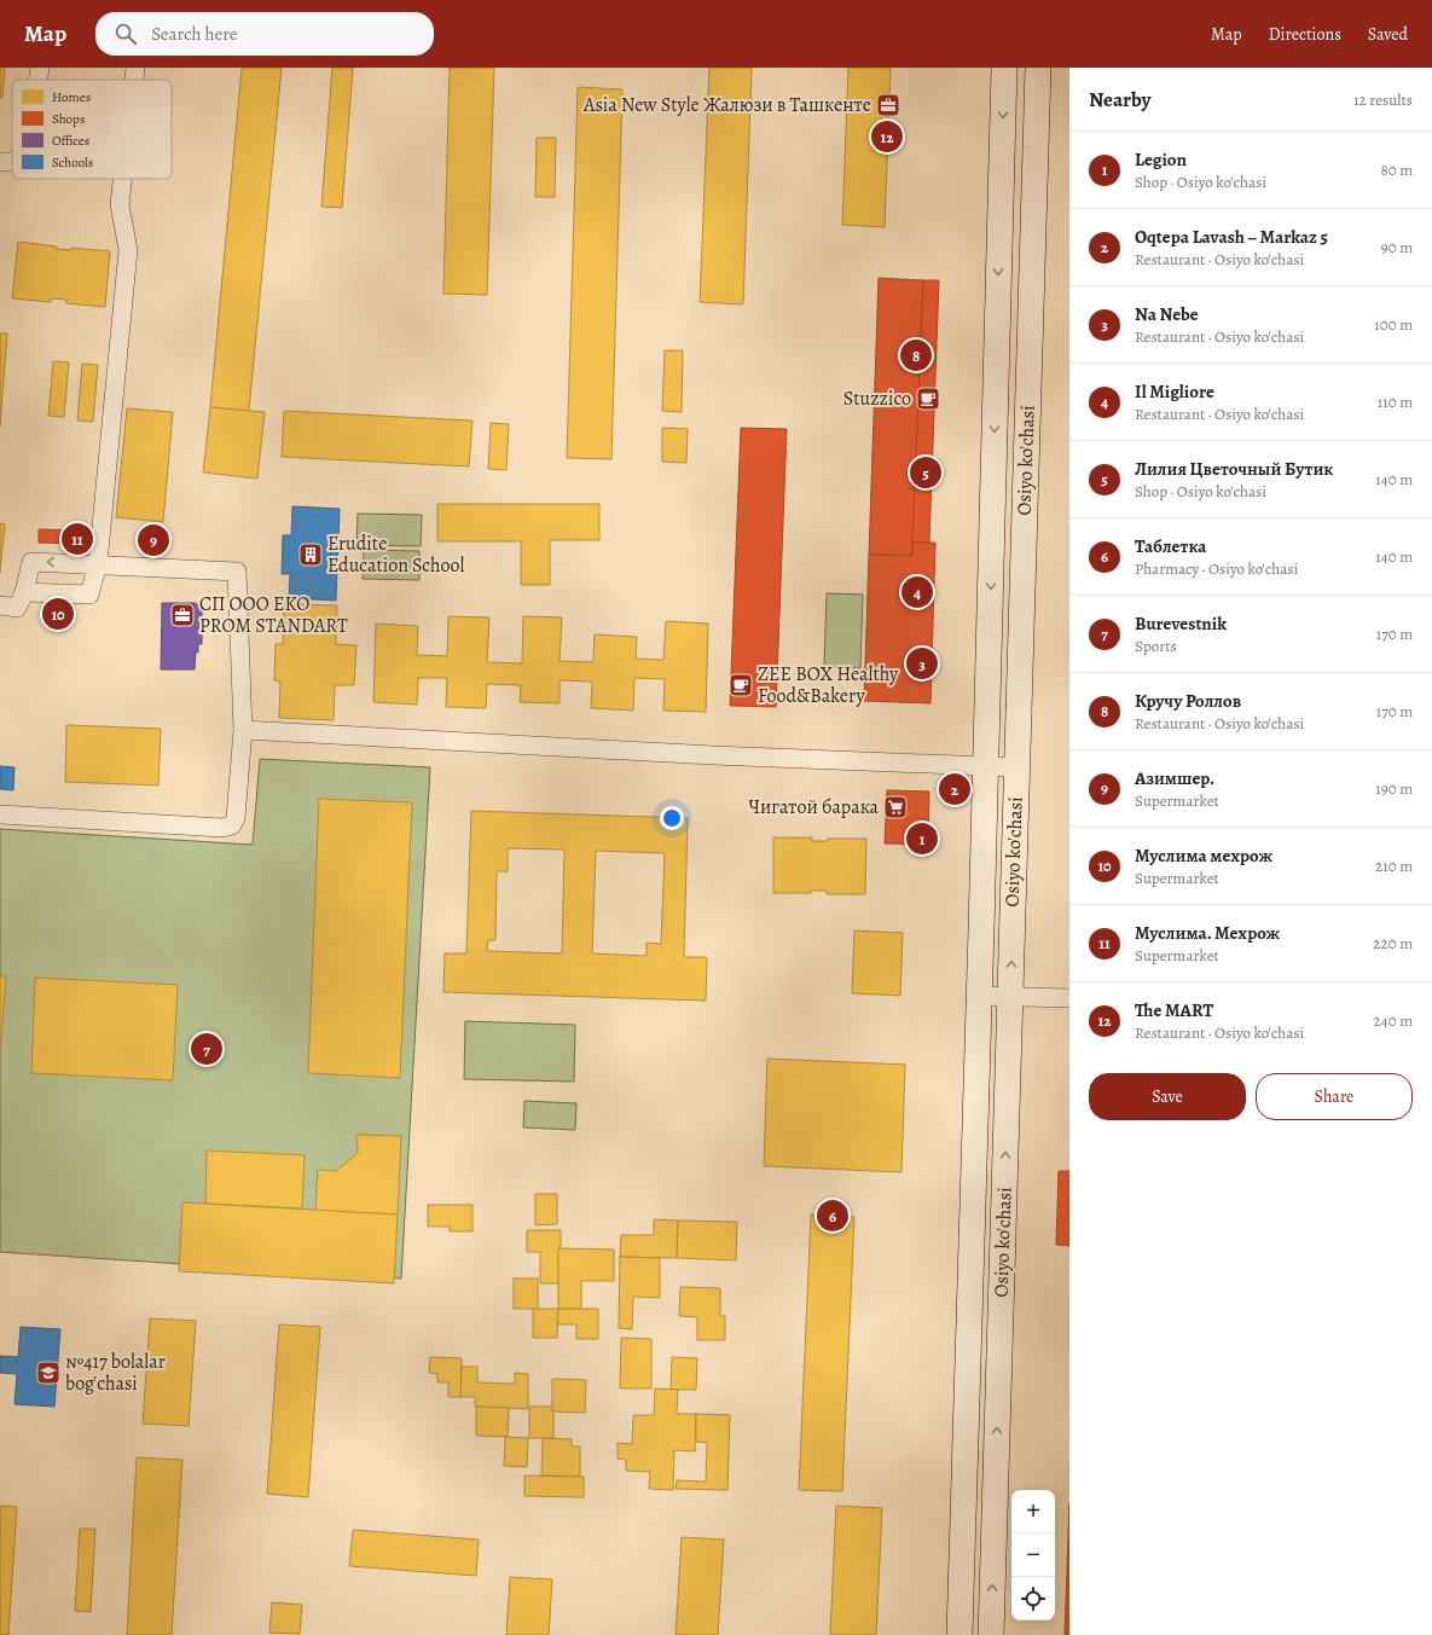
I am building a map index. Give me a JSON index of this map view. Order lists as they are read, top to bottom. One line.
{"streets":{"main road":["Osiyo ko'chasi"]},"places":{"office":["Asia New Style Жалюзи в Ташкенте","СП ООО EKO PROM STANDART"],"cafe":["Stuzzico","ZEE BOX Healthy Food&Bakery"],"building":["Erudite Education School"],"supermarket":["Чигатой барака"],"school or university":["№417 bolalar bog'chasi"]},"legend":["Homes","Shops","Offices","Schools"],"page":{"header":"Map","search":"Search here","nav":["Map","Directions","Saved"],"heading":["Nearby","12 results"],"pins":["12","8","5","11","9","4","10","3","2","1","7","6"],"list":[{"mark":"1","name":"Legion","note":"Shop · Osiyo ko'chasi","value":"80 m"},{"mark":"2","name":"Oqtepa Lavash – Markaz 5","note":"Restaurant · Osiyo ko'chasi","value":"90 m"},{"mark":"3","name":"Na Nebe","note":"Restaurant · Osiyo ko'chasi","value":"100 m"},{"mark":"4","name":"Il Migliore","note":"Restaurant · Osiyo ko'chasi","value":"110 m"},{"mark":"5","name":"Лилия Цветочный Бутик","note":"Shop · Osiyo ko'chasi","value":"140 m"},{"mark":"6","name":"Таблетка","note":"Pharmacy · Osiyo ko'chasi","value":"140 m"},{"mark":"7","name":"Burevestnik","note":"Sports","value":"170 m"},{"mark":"8","name":"Кручу Роллов","note":"Restaurant · Osiyo ko'chasi","value":"170 m"},{"mark":"9","name":"Азимшер.","note":"Supermarket","value":"190 m"},{"mark":"10","name":"Муслима мехрож","note":"Supermarket","value":"210 m"},{"mark":"11","name":"Муслима. Мехрож","note":"Supermarket","value":"220 m"},{"mark":"12","name":"The MART","note":"Restaurant · Osiyo ko'chasi","value":"240 m"}],"buttons":["Save","Share"],"map_buttons":["+","−"]}}
